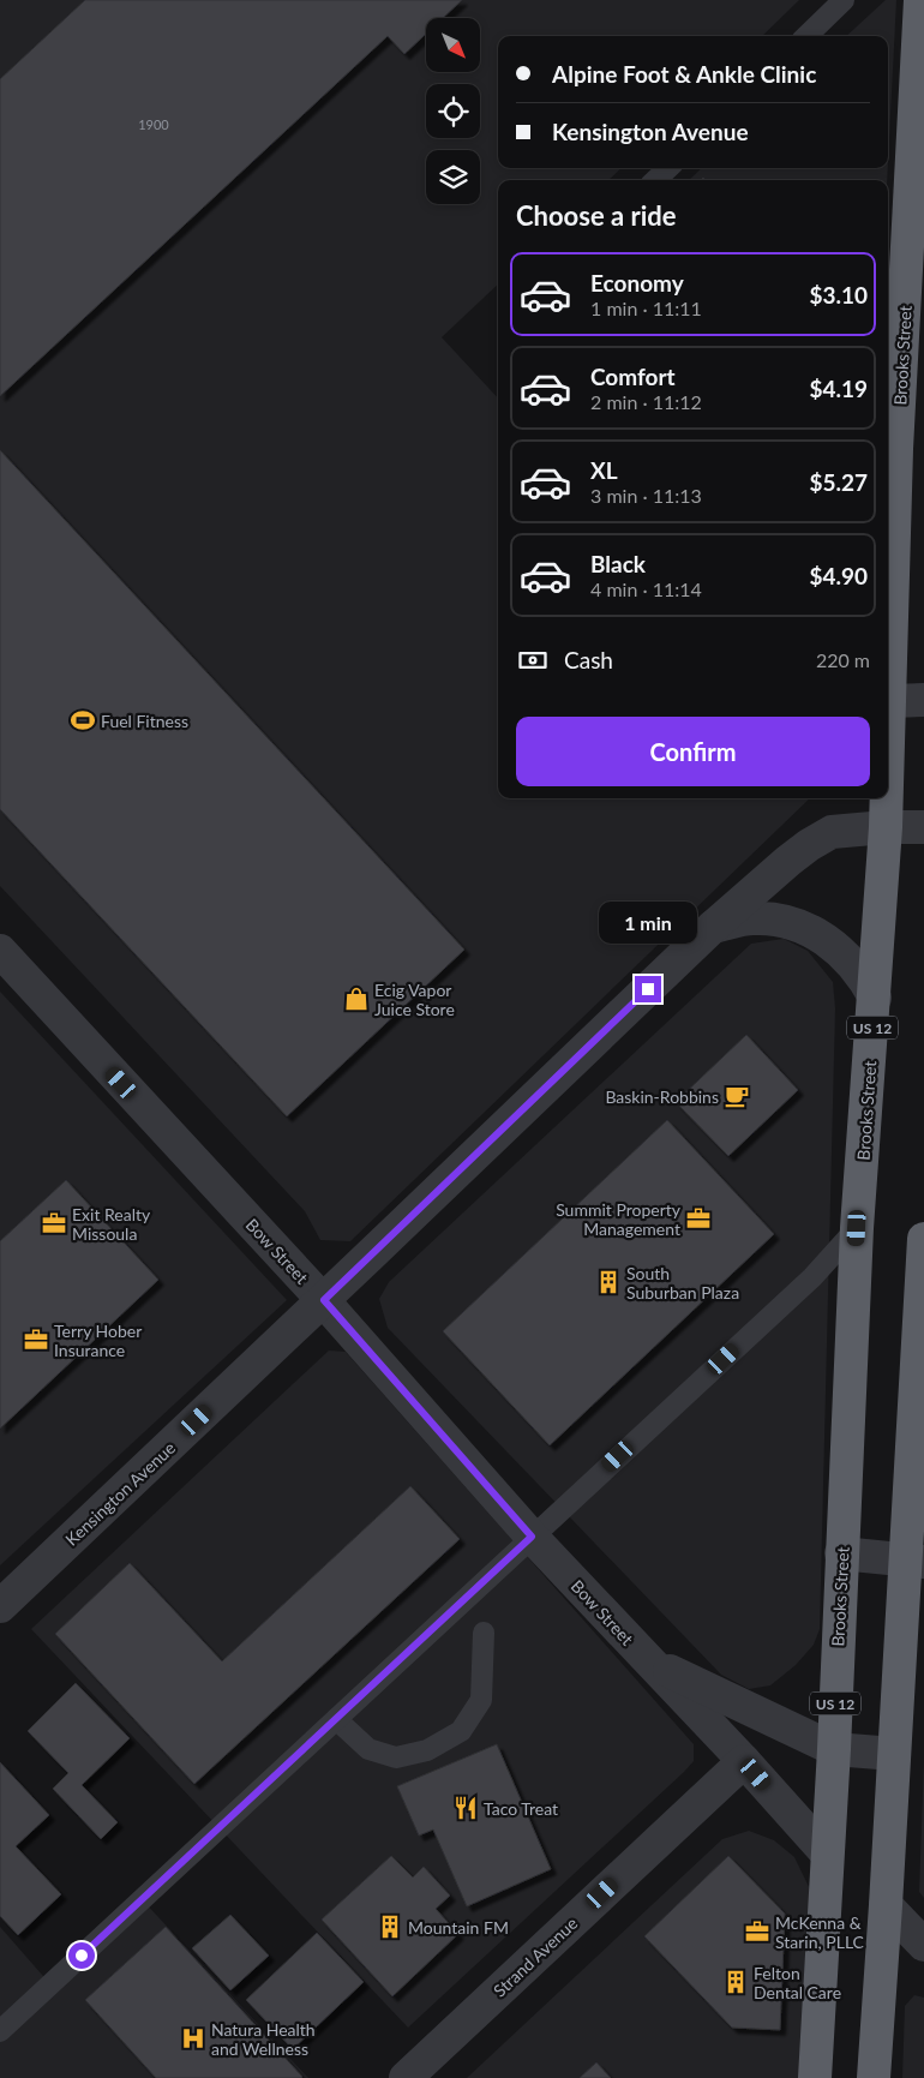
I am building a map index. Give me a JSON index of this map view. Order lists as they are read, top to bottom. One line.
{"streets":{"highway":["Brooks Street","US 12"],"street":["Bow Street","Kensington Avenue","Strand Avenue"]},"crossings":[["Brooks Street","Bow Street"],["Brooks Street","Kensington Avenue"],["Bow Street","Kensington Avenue"],["Bow Street","Strand Avenue"]],"places":{"sports":["Fuel Fitness"],"shop":["Ecig Vapor Juice Store"],"cafe":["Baskin-Robbins"],"office":["Summit Property Management","Exit Realty Missoula","Terry Hober Insurance","McKenna & Starin, PLLC"],"building":["South Suburban Plaza","Mountain FM","Felton Dental Care"],"restaurant":["Taco Treat"],"hospital":["Natura Health and Wellness"]},"house_numbers":["1900"],"north":"bottom right","page":{"banner":["Alpine Foot & Ankle Clinic","Kensington Avenue"],"heading":"Choose a ride","list":[{"name":"Economy","note":"1 min · 11:11","value":"$3.10"},{"name":"Comfort","note":"2 min · 11:12","value":"$4.19"},{"name":"XL","note":"3 min · 11:13","value":"$5.27"},{"name":"Black","note":"4 min · 11:14","value":"$4.90"}],"pay":["Cash","220 m"],"buttons":"Confirm","bubble":"1 min"}}
